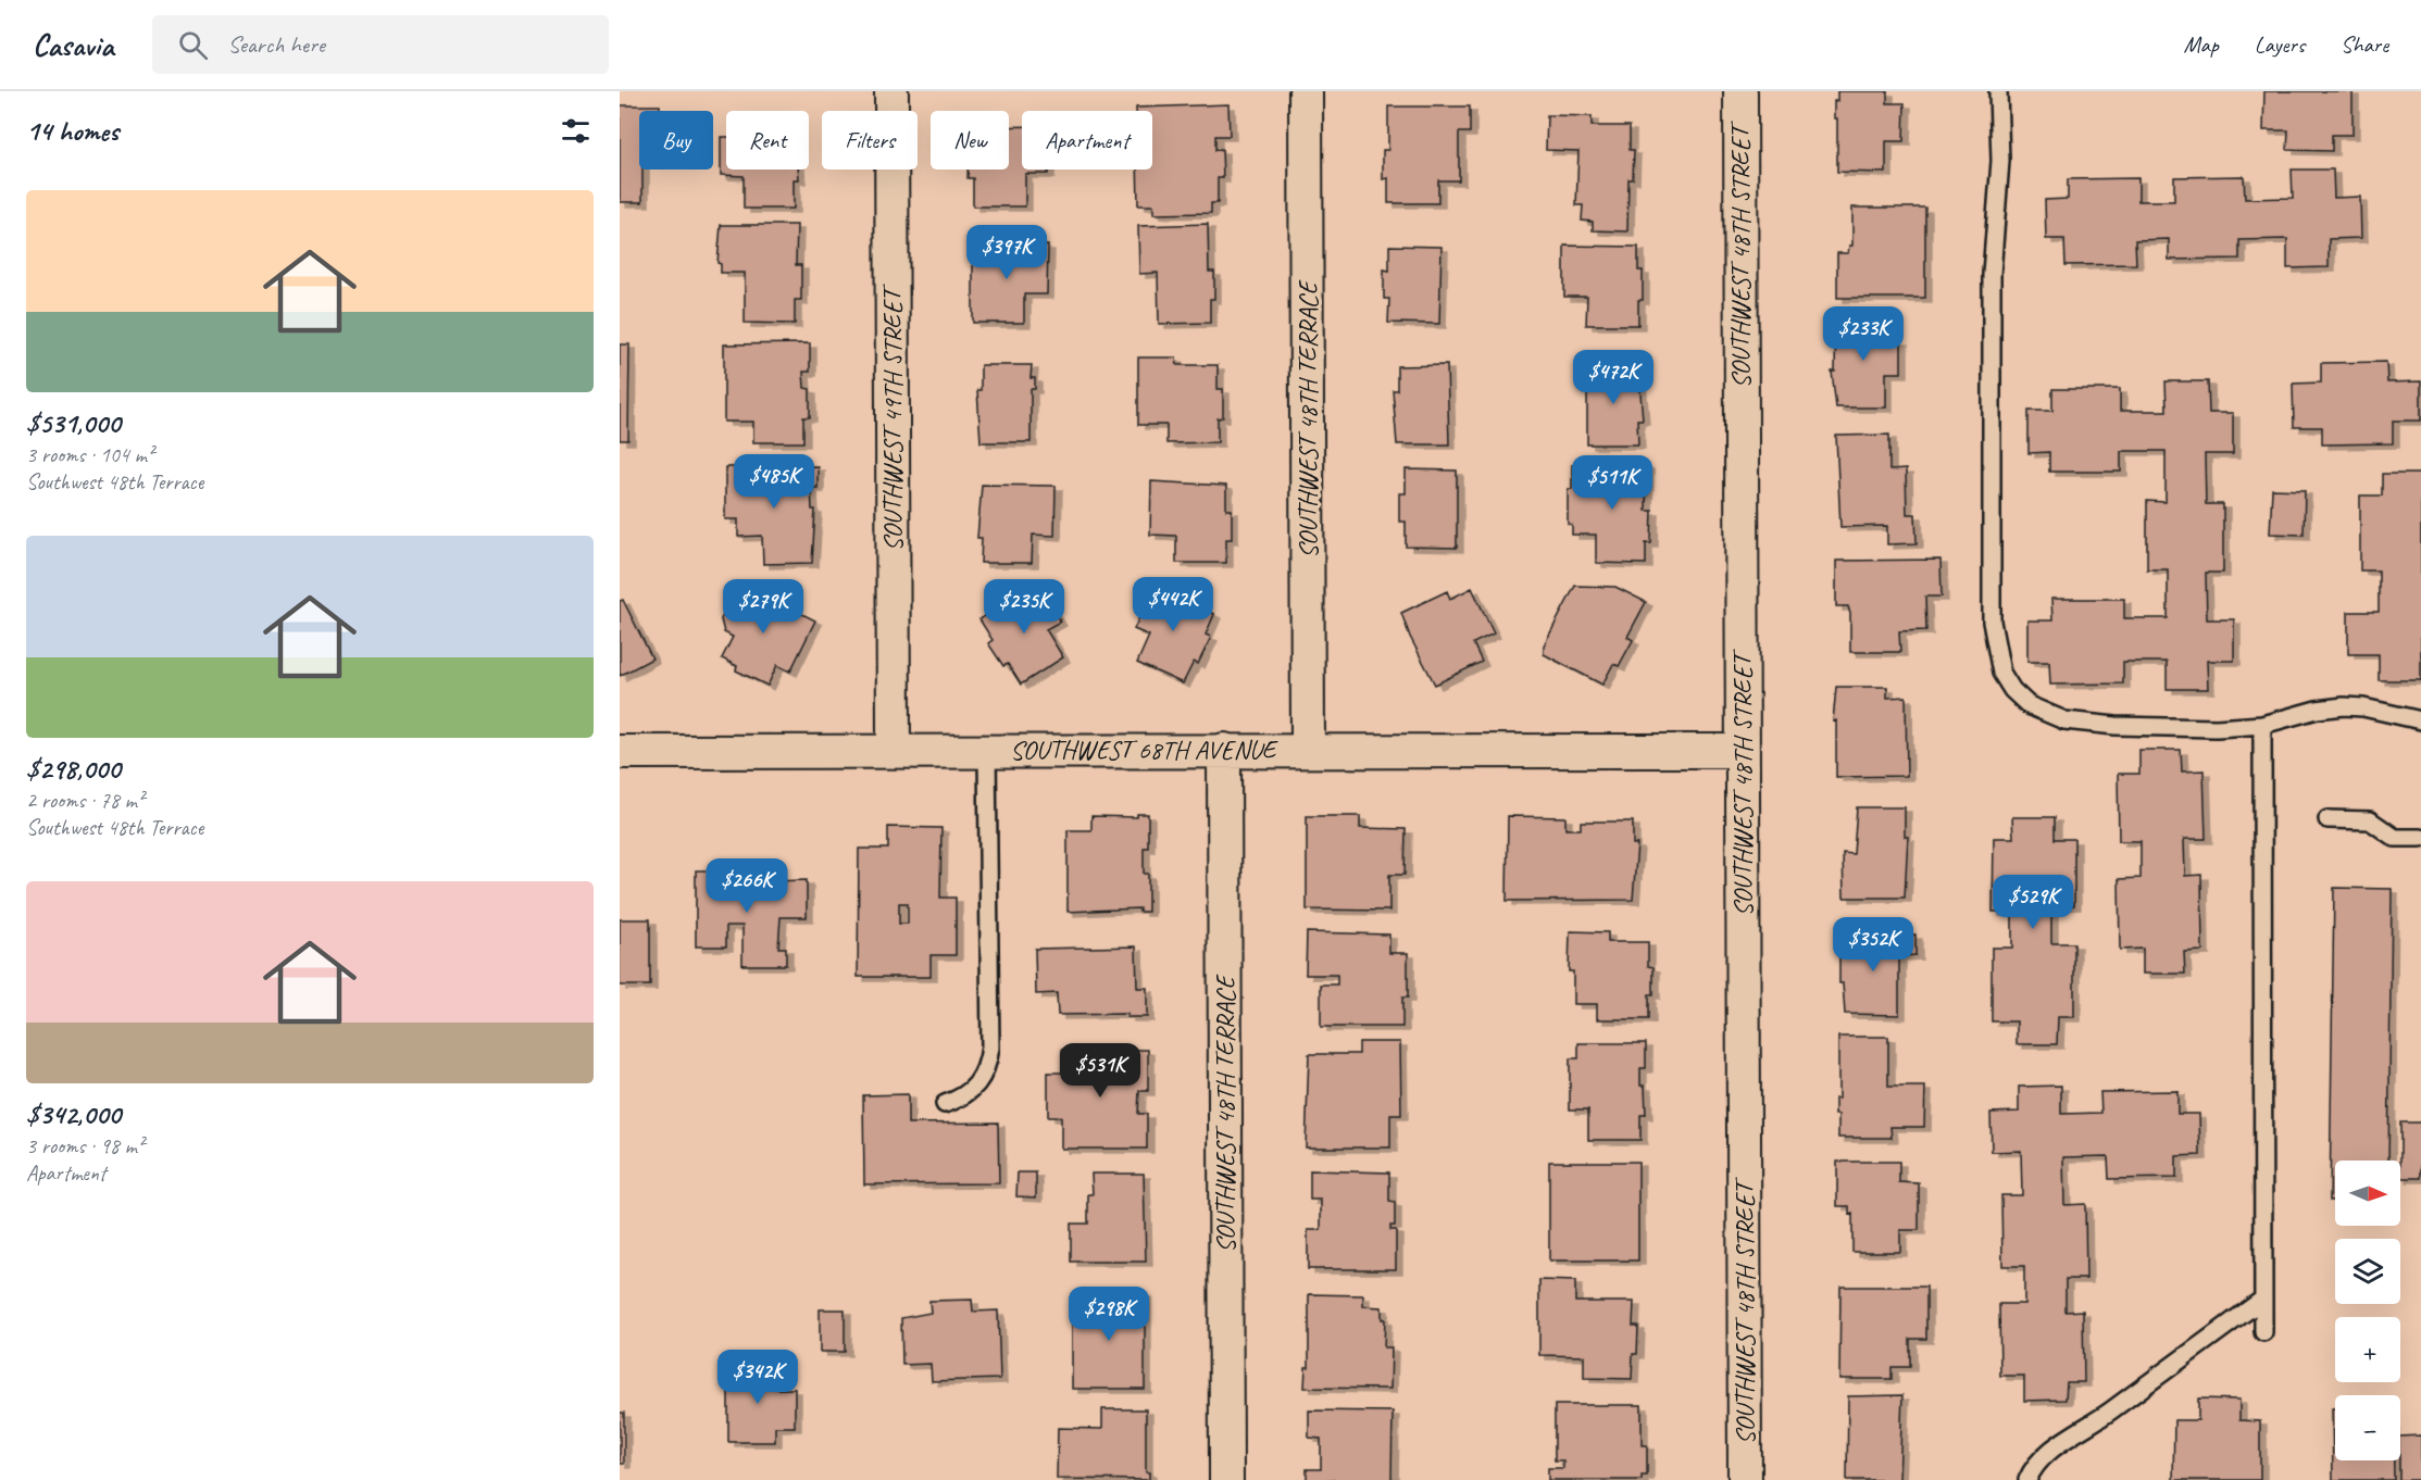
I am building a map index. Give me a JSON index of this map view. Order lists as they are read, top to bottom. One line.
{"streets":{"street":["SOUTHWEST 48TH STREET","SOUTHWEST 49TH STREET","SOUTHWEST 48TH TERRACE","SOUTHWEST 68TH AVENUE"]},"crossings":[["SOUTHWEST 48TH STREET","SOUTHWEST 68TH AVENUE"],["SOUTHWEST 49TH STREET","SOUTHWEST 68TH AVENUE"],["SOUTHWEST 48TH TERRACE","SOUTHWEST 68TH AVENUE"]],"north":"right","page":{"header":"Casavia","search":"Search here","nav":["Map","Layers","Share"],"heading":"14 homes","chip":["Buy","Rent","Filters","New","Apartment"],"list":[{"name":"$531,000","note":"3 rooms · 104 m² · Southwest 48th Terrace"},{"name":"$298,000","note":"2 rooms · 78 m² · Southwest 48th Terrace"},{"name":"$342,000","note":"3 rooms · 98 m² · Apartment"}],"price":["$397K","$233K","$472K","$485K","$511K","$442K","$279K","$235K","$266K","$529K","$352K","$531K","$298K","$342K"],"map_buttons":["+","−"]}}
